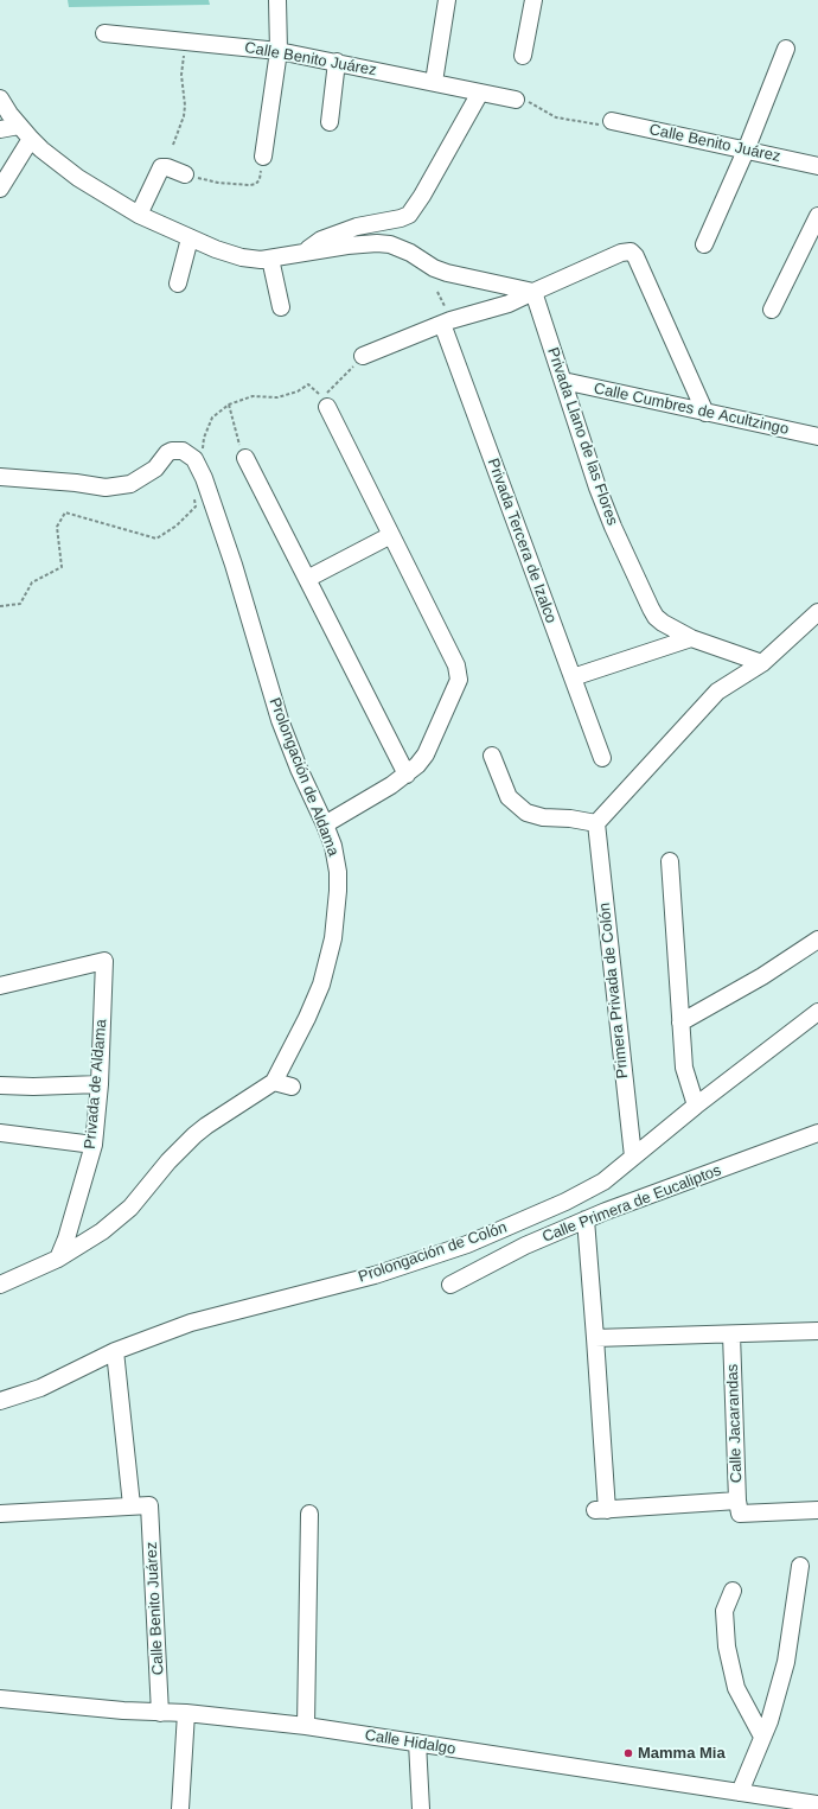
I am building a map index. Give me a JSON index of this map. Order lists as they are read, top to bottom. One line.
{"streets":{"street":["Calle Benito Juárez","Calle Cumbres de Acultzingo","Privada Llano de las Flores","Privada Tercera de Izalco","Prolongación de Aldama","Primera Privada de Colón","Privada de Aldama","Calle Primera de Eucaliptos","Prolongación de Colón","Calle Jacarandas","Calle Hidalgo"]},"crossings":[["Calle Benito Juárez","Calle Hidalgo"],["Calle Cumbres de Acultzingo","Privada Llano de las Flores"],["Prolongación de Aldama","Privada de Aldama"],["Primera Privada de Colón","Prolongación de Colón"]],"places":["Mamma Mia"]}
